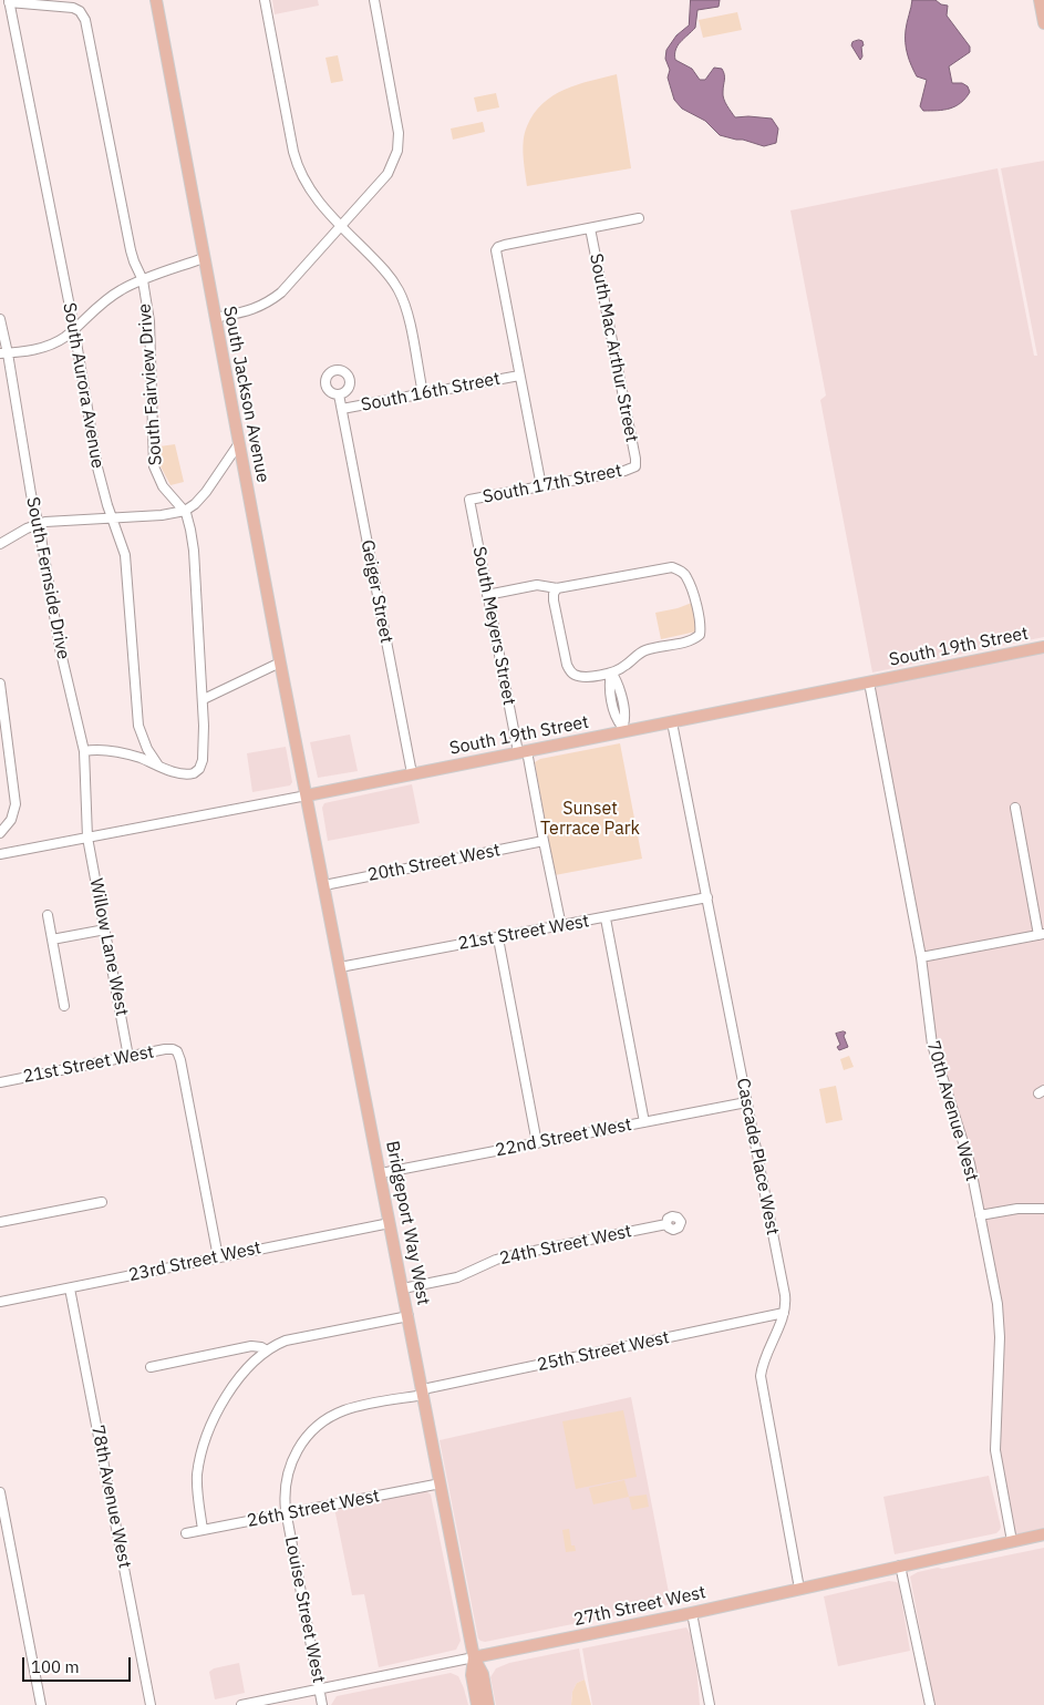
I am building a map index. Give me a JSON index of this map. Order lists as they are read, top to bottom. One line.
{"streets":{"main road":["South Jackson Avenue","South 19th Street","Bridgeport Way West","27th Street West"],"street":["South Mac Arthur Street","South Fairview Drive","South Aurora Avenue","South 16th Street","South 17th Street","South Fernside Drive","Geiger Street","South Meyers Street","20th Street West","21st Street West","Willow Lane West","70th Avenue West","22nd Street West","Cascade Place West","24th Street West","23rd Street West","25th Street West","78th Avenue West","26th Street West","Louise Street West"]},"crossings":[["South Mac Arthur Street","South 17th Street"],["South Fairview Drive","South Aurora Avenue"],["South 16th Street","Geiger Street"],["South Jackson Avenue","South 19th Street"],["South Jackson Avenue","Bridgeport Way West"],["South 17th Street","South Meyers Street"],["South Fernside Drive","South 19th Street"],["South Fernside Drive","Willow Lane West"],["Geiger Street","South 19th Street"],["South Meyers Street","South 19th Street"],["South Meyers Street","20th Street West"],["South Meyers Street","21st Street West"],["South 19th Street","Willow Lane West"],["South 19th Street","70th Avenue West"],["South 19th Street","Cascade Place West"],["South 19th Street","Bridgeport Way West"],["20th Street West","Bridgeport Way West"],["21st Street West","Willow Lane West"],["21st Street West","Cascade Place West"],["21st Street West","Bridgeport Way West"],["21st Street West","23rd Street West"],["70th Avenue West","27th Street West"],["22nd Street West","Cascade Place West"],["22nd Street West","Bridgeport Way West"],["Cascade Place West","25th Street West"],["Cascade Place West","27th Street West"],["Bridgeport Way West","24th Street West"],["Bridgeport Way West","23rd Street West"],["Bridgeport Way West","25th Street West"],["Bridgeport Way West","26th Street West"],["Bridgeport Way West","27th Street West"],["23rd Street West","78th Avenue West"],["25th Street West","26th Street West"],["25th Street West","Louise Street West"],["26th Street West","Louise Street West"],["27th Street West","Louise Street West"]],"parks":["Sunset Terrace Park"],"scale_bar":"100 m"}
